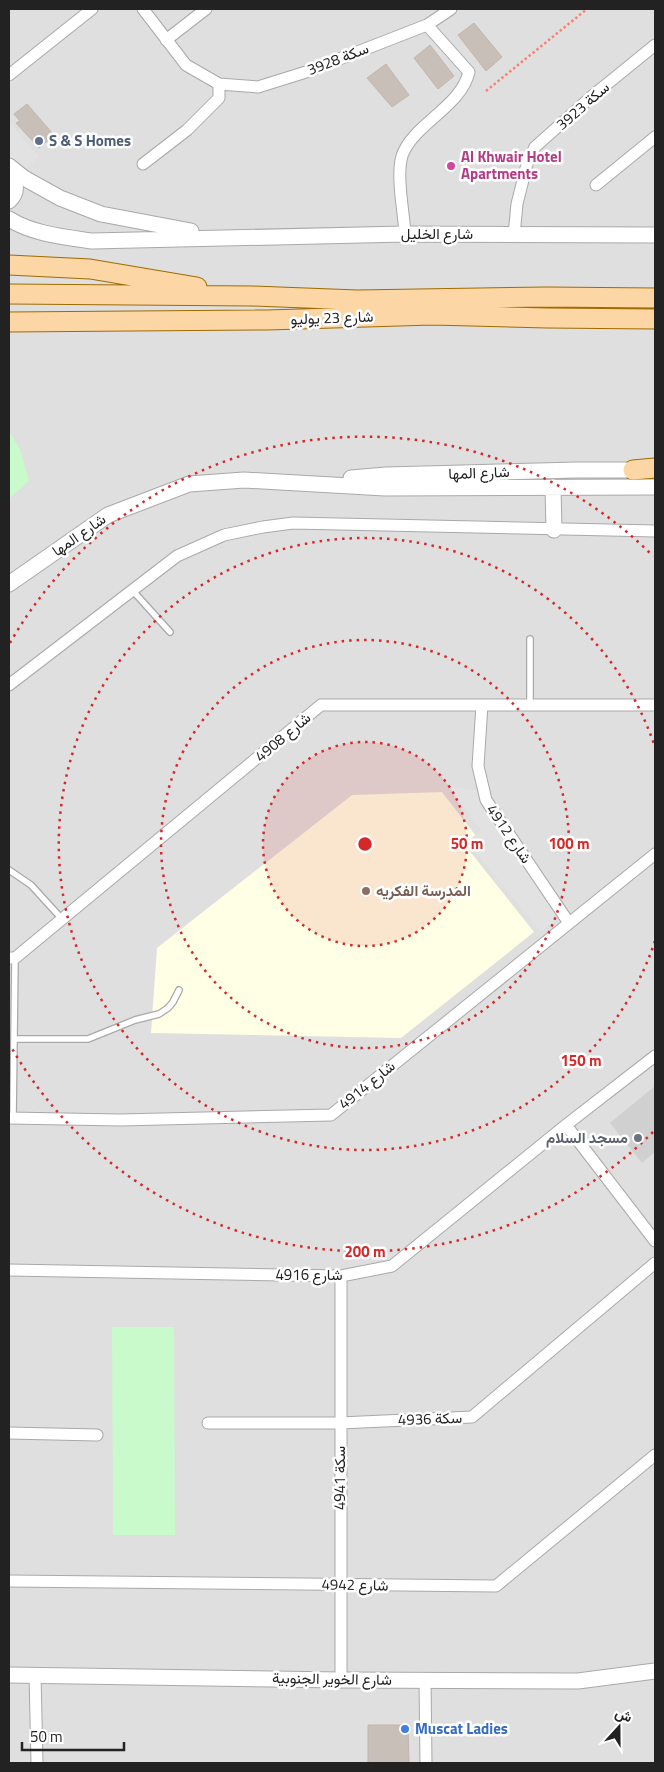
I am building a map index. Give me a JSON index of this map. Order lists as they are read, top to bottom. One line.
{"streets":{"main road":["شارع 23 يوليو"],"street":["سكة 3928","سكة 3923","شارع الخليل","شارع المها","4908 شارع","4912 شارع","4914 شارع","4916 شارع","سكة 4936","سكة 4941","4942 شارع","شارع الخوير الجنوبية"]},"crossings":[["سكة 3923","شارع الخليل"],["4908 شارع","4912 شارع"],["4912 شارع","4914 شارع"],["4916 شارع","سكة 4941"],["سكة 4936","سكة 4941"],["سكة 4941","4942 شارع"],["سكة 4941","شارع الخوير الجنوبية"]],"places":["S & S Homes","Al Khwair Hotel Apartments","المدرسة الفكريه","مسجد السلام","Muscat Ladies"],"scale_bar":"50 m","north":"top","rings":["50 m","100 m","150 m","200 m"]}
